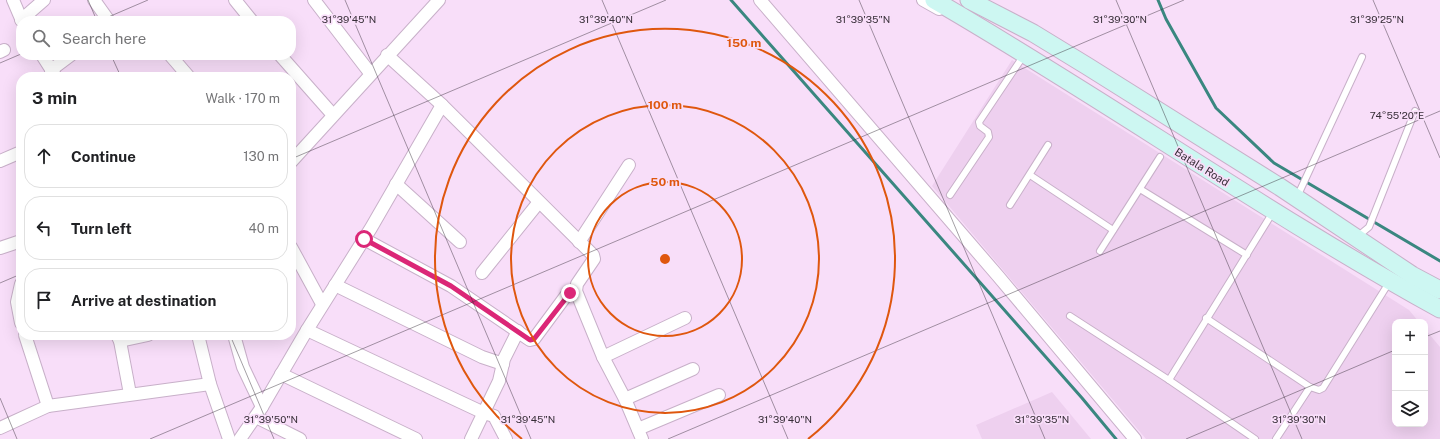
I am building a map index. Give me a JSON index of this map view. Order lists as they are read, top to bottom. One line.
{"streets":{"main road":["Batala Road"]},"page":{"search":"Search here","heading":["3 min","Walk · 170 m"],"list":[["Continue","130 m"],["Turn left","40 m"],"Arrive at destination"],"map_buttons":["+","−"]},"coordinates":["31°39'45\"N","31°39'40\"N","31°39'35\"N","31°39'30\"N","31°39'25\"N","74°55'20\"E","31°39'50\"N"],"rings":["150 m","100 m","50 m"]}
